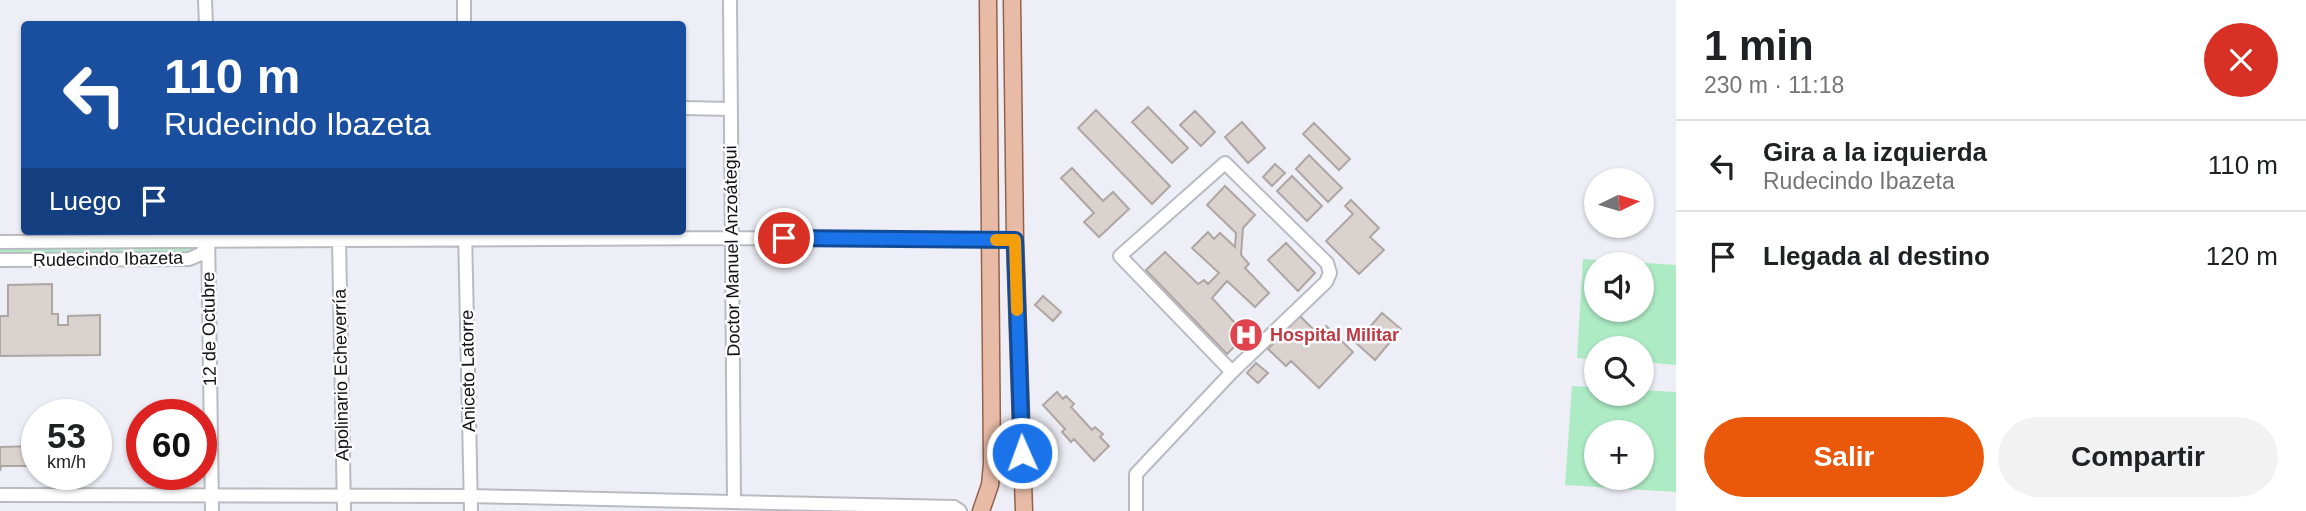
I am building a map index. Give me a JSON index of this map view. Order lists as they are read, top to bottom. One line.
{"streets":{"street":["Doctor Manuel Anzoátegui","Rudecindo Ibazeta","12 de Octubre","Aniceto Latorre","Apolinario Echeverría"]},"crossings":[["Doctor Manuel Anzoátegui","Rudecindo Ibazeta"],["Rudecindo Ibazeta","12 de Octubre"],["Rudecindo Ibazeta","Aniceto Latorre"],["Rudecindo Ibazeta","Apolinario Echeverría"]],"places":{"hospital":["Hospital Militar"]},"north":"right","page":{"heading":["1 min","230 m · 11:18"],"turn":["110 m","Rudecindo Ibazeta"],"list":[{"name":"Gira a la izquierda","note":"Rudecindo Ibazeta","value":"110 m"},{"name":"Llegada al destino","value":"120 m"}],"map_buttons":"+","then":"Luego","speed":"53 km/h","limit":"60","buttons":["Salir","Compartir"]}}
